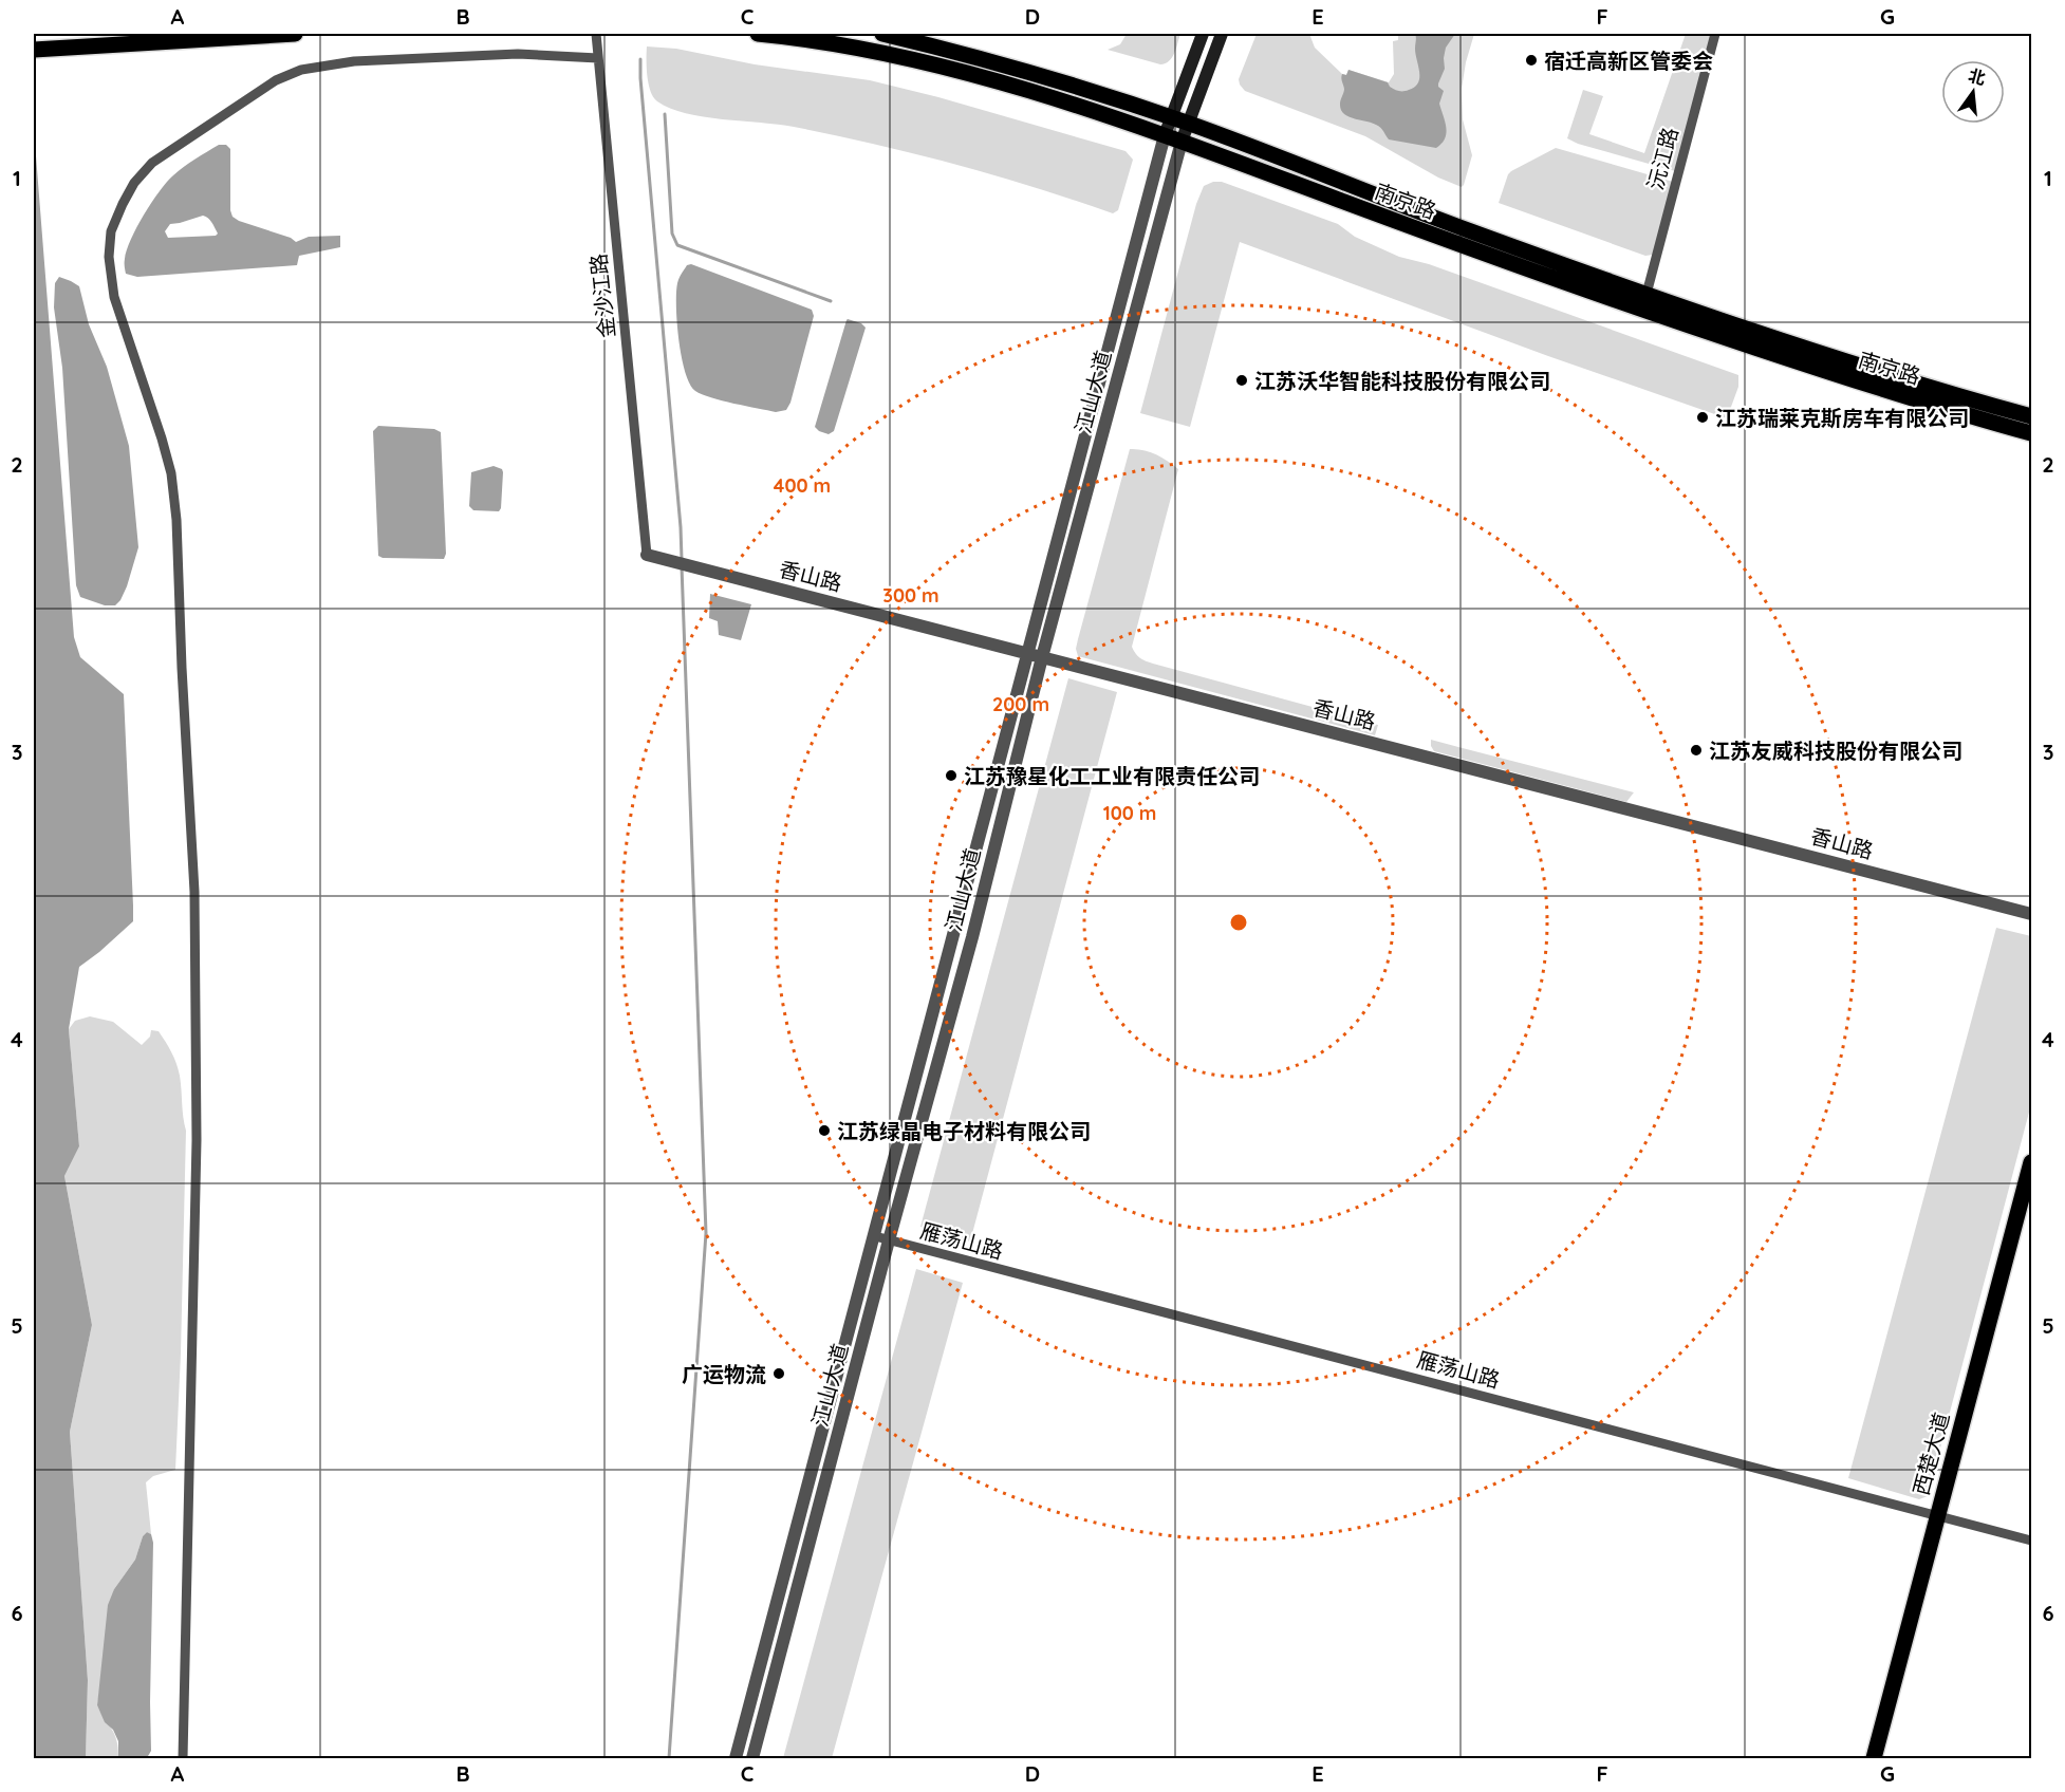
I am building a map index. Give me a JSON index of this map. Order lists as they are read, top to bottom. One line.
{"streets":{"main road":["南京路","江山大道","西楚大道"],"street":["沅江路","金沙江路","香山路","雁荡山路"]},"crossings":[["沅江路","南京路"],["南京路","江山大道"],["金沙江路","香山路"],["江山大道","香山路"],["江山大道","雁荡山路"],["雁荡山路","西楚大道"]],"places":["宿迁高新区管委会","江苏沃华智能科技股份有限公司","江苏瑞莱克斯房车有限公司","江苏友威科技股份有限公司","江苏豫星化工工业有限责任公司","江苏绿晶电子材料有限公司","广运物流"],"north":"top","grid":{"columns":["A","B","C","D","E","F","G"],"rows":["1","2","3","4","5","6"]},"rings":["400 m","300 m","200 m","100 m"]}
